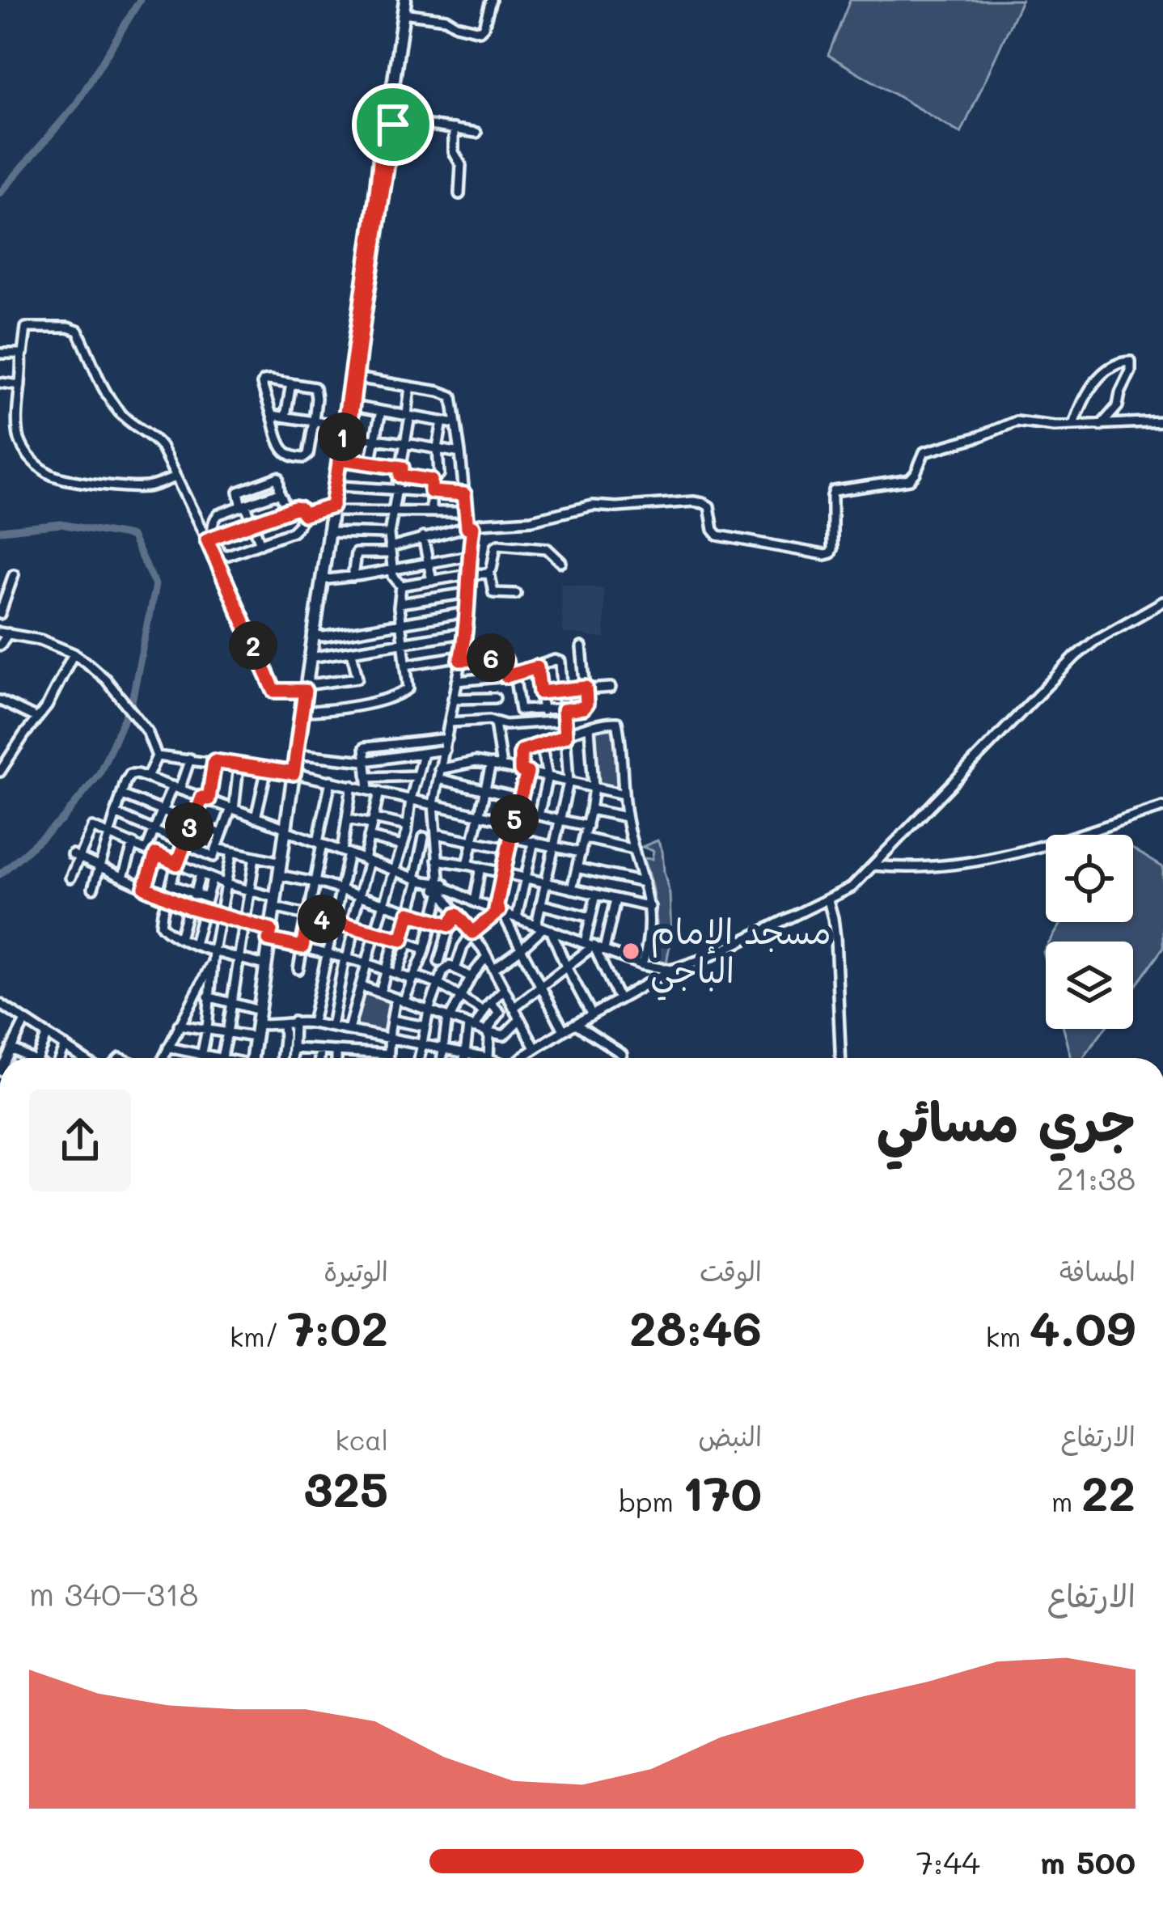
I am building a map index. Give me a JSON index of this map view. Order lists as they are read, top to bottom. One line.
{"places":["مسجد الإمام الباجي"],"page":{"pins":["1","2","6","5","3","4"],"heading":["جري مسائي","21:38"],"stats":[["المسافة","4.09 km"],["الوقت","28:46"],["الوتيرة","7:02 /km"],["الارتفاع","22 m"],["النبض","170 bpm"],["kcal","325"]],"chart":["الارتفاع","318–340 m"],"list":[{"name":"500 m","note":"7:44"}]}}
